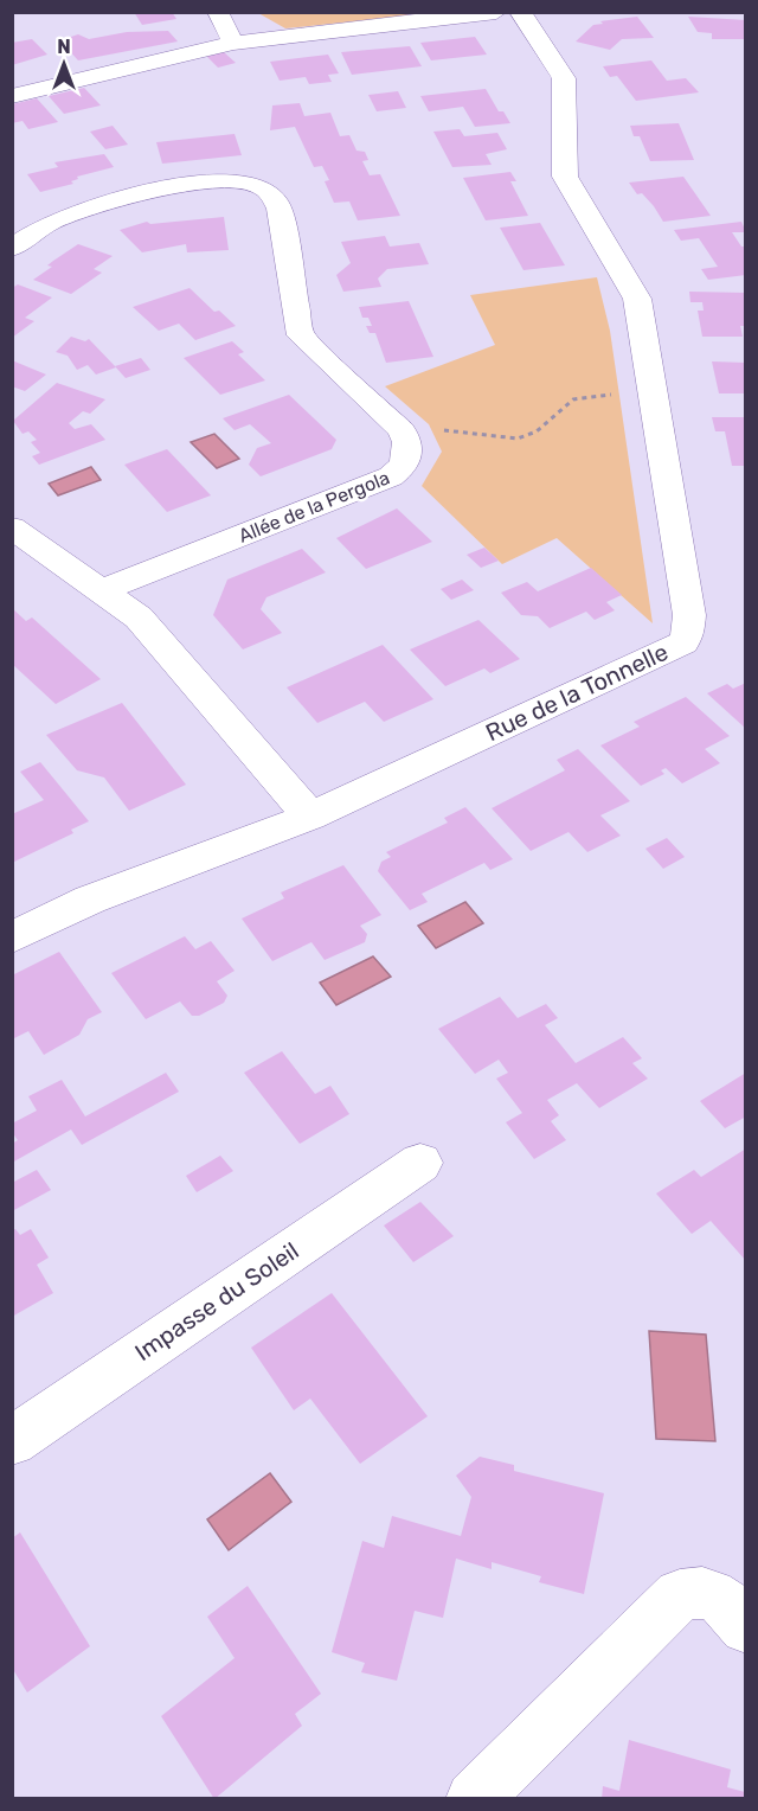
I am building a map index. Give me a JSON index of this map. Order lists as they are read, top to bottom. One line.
{"streets":{"street":["Allée de la Pergola","Rue de la Tonnelle","Impasse du Soleil"]},"north":"top"}
